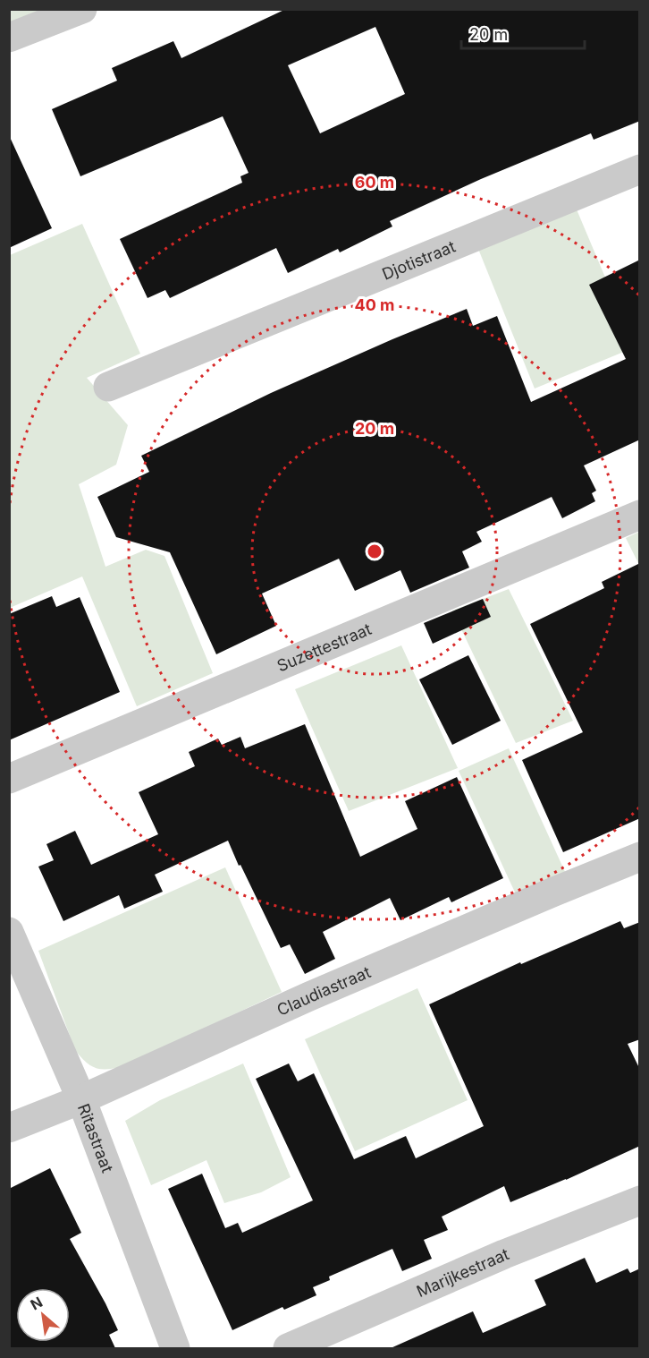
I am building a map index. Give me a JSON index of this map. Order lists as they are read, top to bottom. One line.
{"streets":{"street":["Djotistraat","Suzettestraat","Claudiastraat","Ritastraat","Marijkestraat"]},"crossings":[["Claudiastraat","Ritastraat"]],"scale_bar":"20 m","north":"top left","rings":["60 m","40 m","20 m"]}
